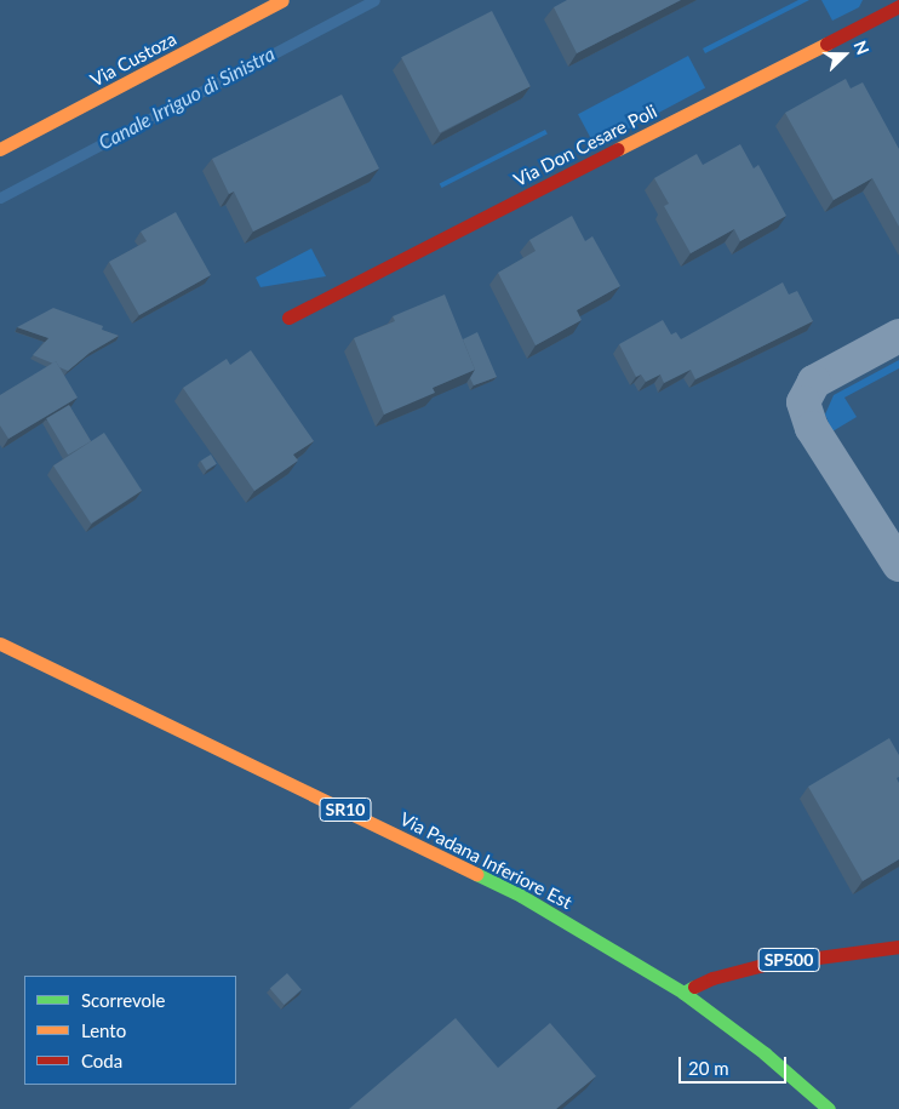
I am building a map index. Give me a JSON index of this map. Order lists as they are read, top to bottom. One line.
{"streets":{"main road":["Via Custoza","Via Don Cesare Poli","SR10","Via Padana Inferiore Est","SP500"]},"crossings":[["Via Padana Inferiore Est","SP500"]],"water":["Canale Irriguo di Sinistra"],"legend":["Scorrevole","Lento","Coda"],"scale_bar":"20 m","north":"right"}
